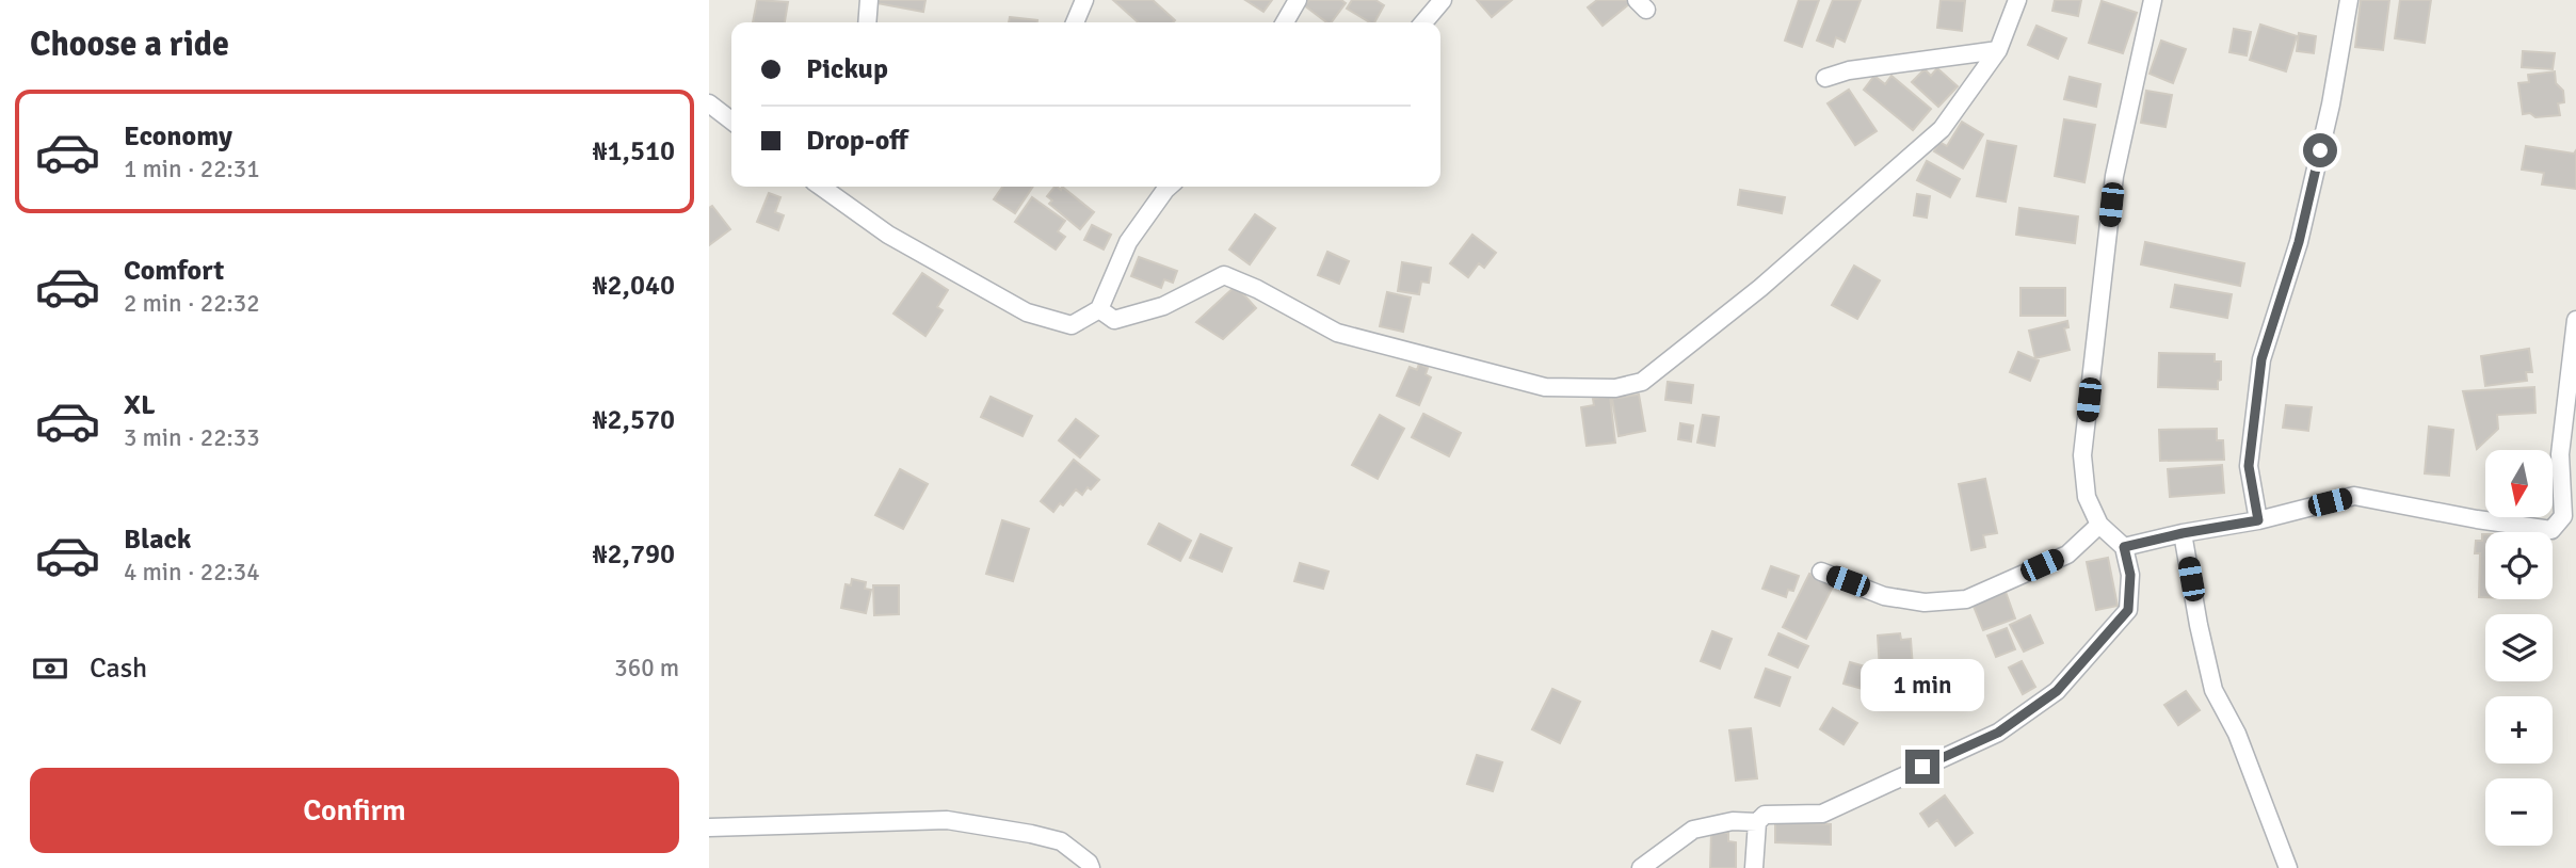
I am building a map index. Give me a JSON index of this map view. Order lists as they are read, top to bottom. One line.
{"north":"bottom","page":{"heading":"Choose a ride","banner":["Pickup","Drop-off"],"list":[{"name":"Economy","note":"1 min · 22:31","value":"₦1,510"},{"name":"Comfort","note":"2 min · 22:32","value":"₦2,040"},{"name":"XL","note":"3 min · 22:33","value":"₦2,570"},{"name":"Black","note":"4 min · 22:34","value":"₦2,790"}],"map_buttons":["+","−"],"pay":["Cash","360 m"],"bubble":"1 min","buttons":"Confirm"}}
